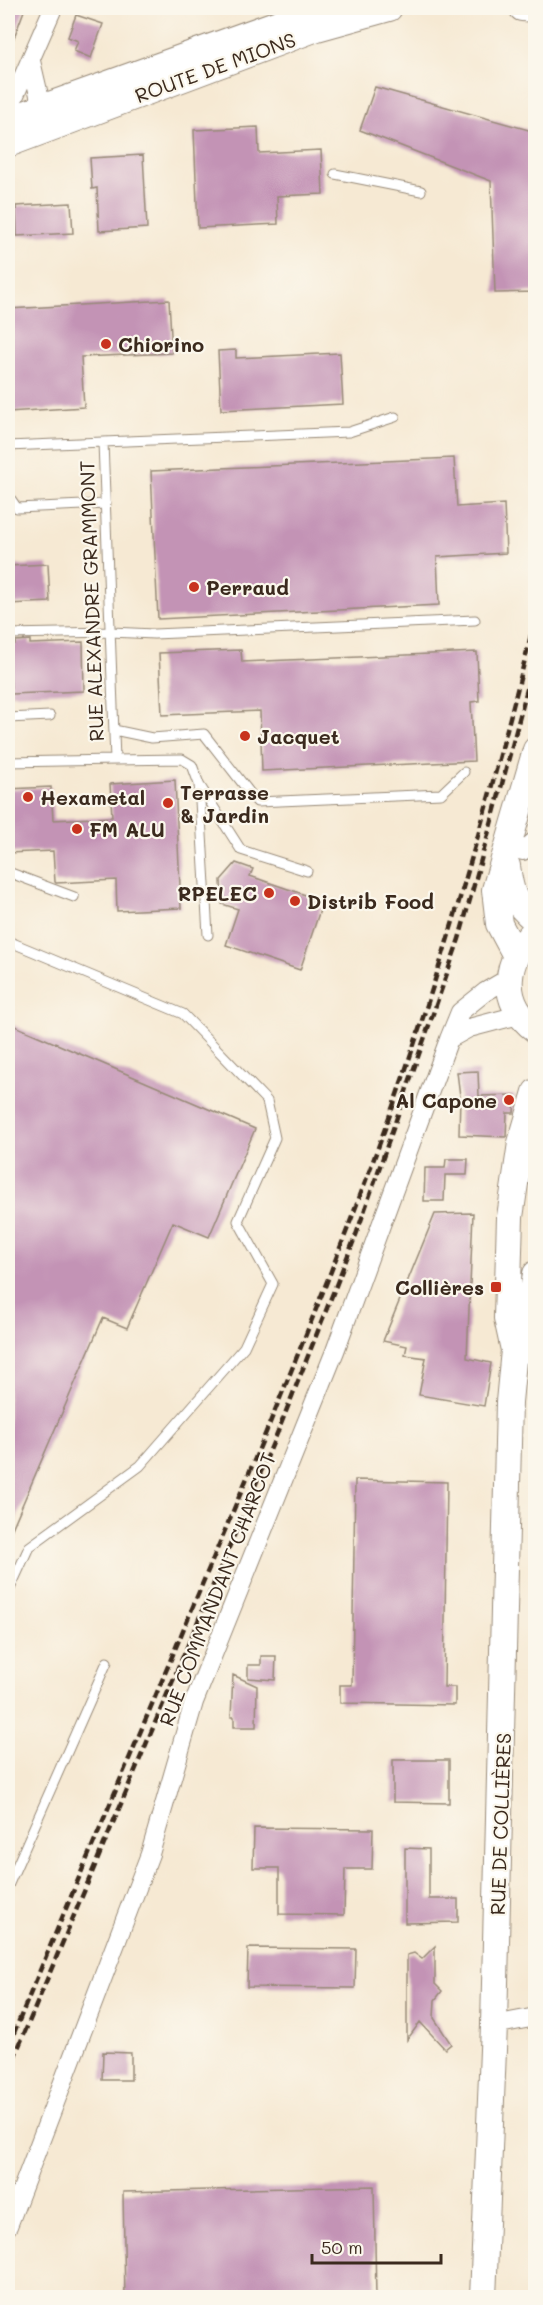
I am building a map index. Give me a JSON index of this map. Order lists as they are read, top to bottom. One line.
{"streets":{"main road":["ROUTE DE MIONS","RUE DE COLLIÈRES"],"street":["RUE COMMANDANT CHARCOT"],"lane":["RUE ALEXANDRE GRAMMONT"]},"places":{"other":["Chiorino","Perraud","Jacquet","Hexametal","Terrasse & Jardin","FM ALU","RPELEC","Distrib Food","Al Capone"],"transit":["Collières"]},"scale_bar":"50 m"}
